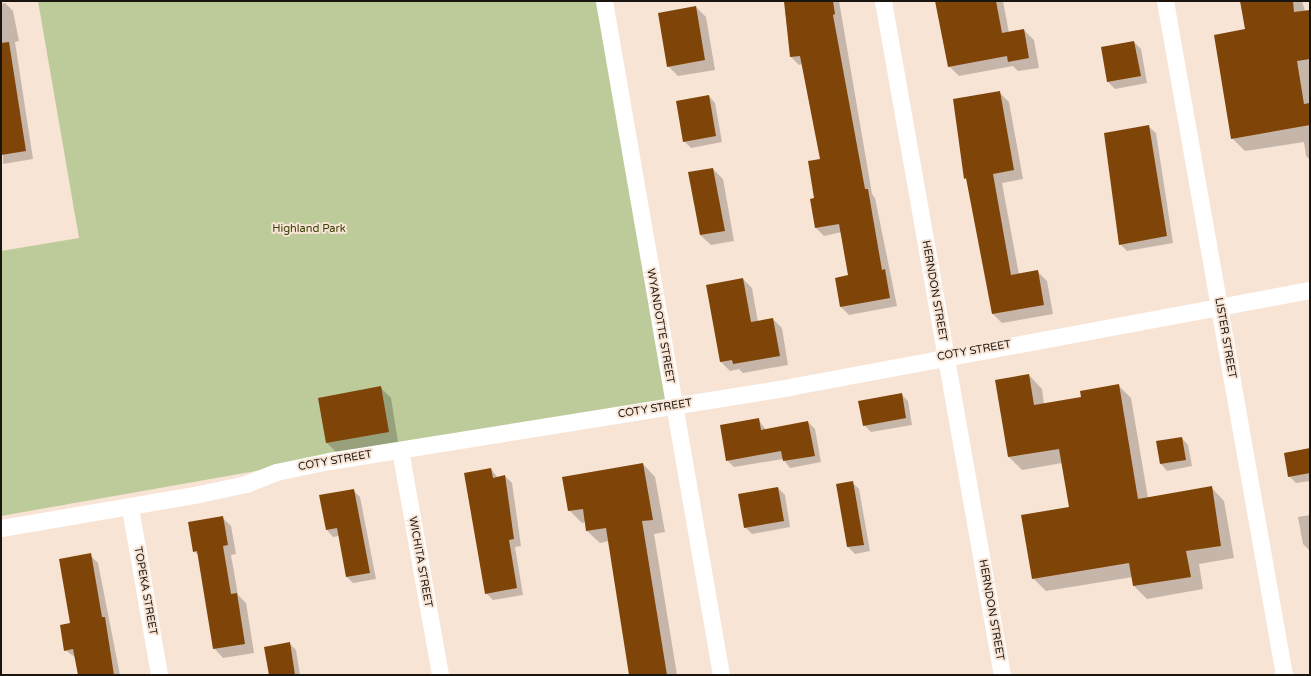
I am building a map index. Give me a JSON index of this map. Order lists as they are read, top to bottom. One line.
{"streets":{"street":["HERNDON STREET","WYANDOTTE STREET","LISTER STREET","COTY STREET","WICHITA STREET","TOPEKA STREET"]},"crossings":[["HERNDON STREET","COTY STREET"],["WYANDOTTE STREET","COTY STREET"],["LISTER STREET","COTY STREET"],["COTY STREET","WICHITA STREET"],["COTY STREET","TOPEKA STREET"]],"parks":["Highland Park"]}
